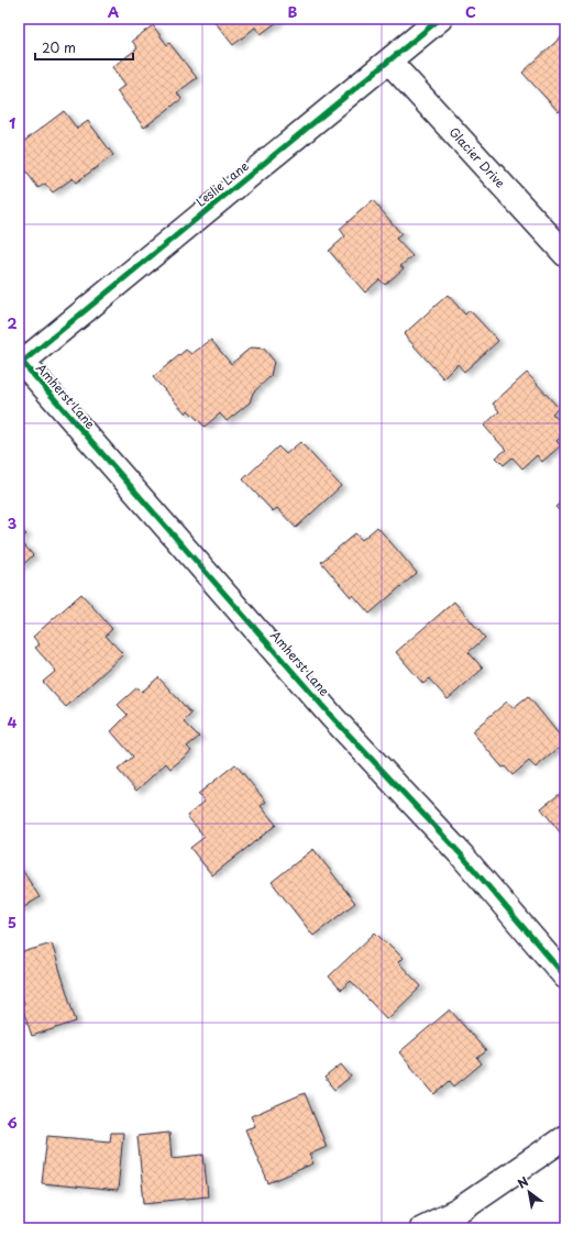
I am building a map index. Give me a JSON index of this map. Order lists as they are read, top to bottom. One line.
{"streets":{"street":["Glacier Drive","Leslie Lane","Amherst Lane"]},"crossings":[["Glacier Drive","Leslie Lane"],["Leslie Lane","Amherst Lane"]],"scale_bar":"20 m","north":"top left","grid":{"columns":["A","B","C"],"rows":["1","2","3","4","5","6"]}}
